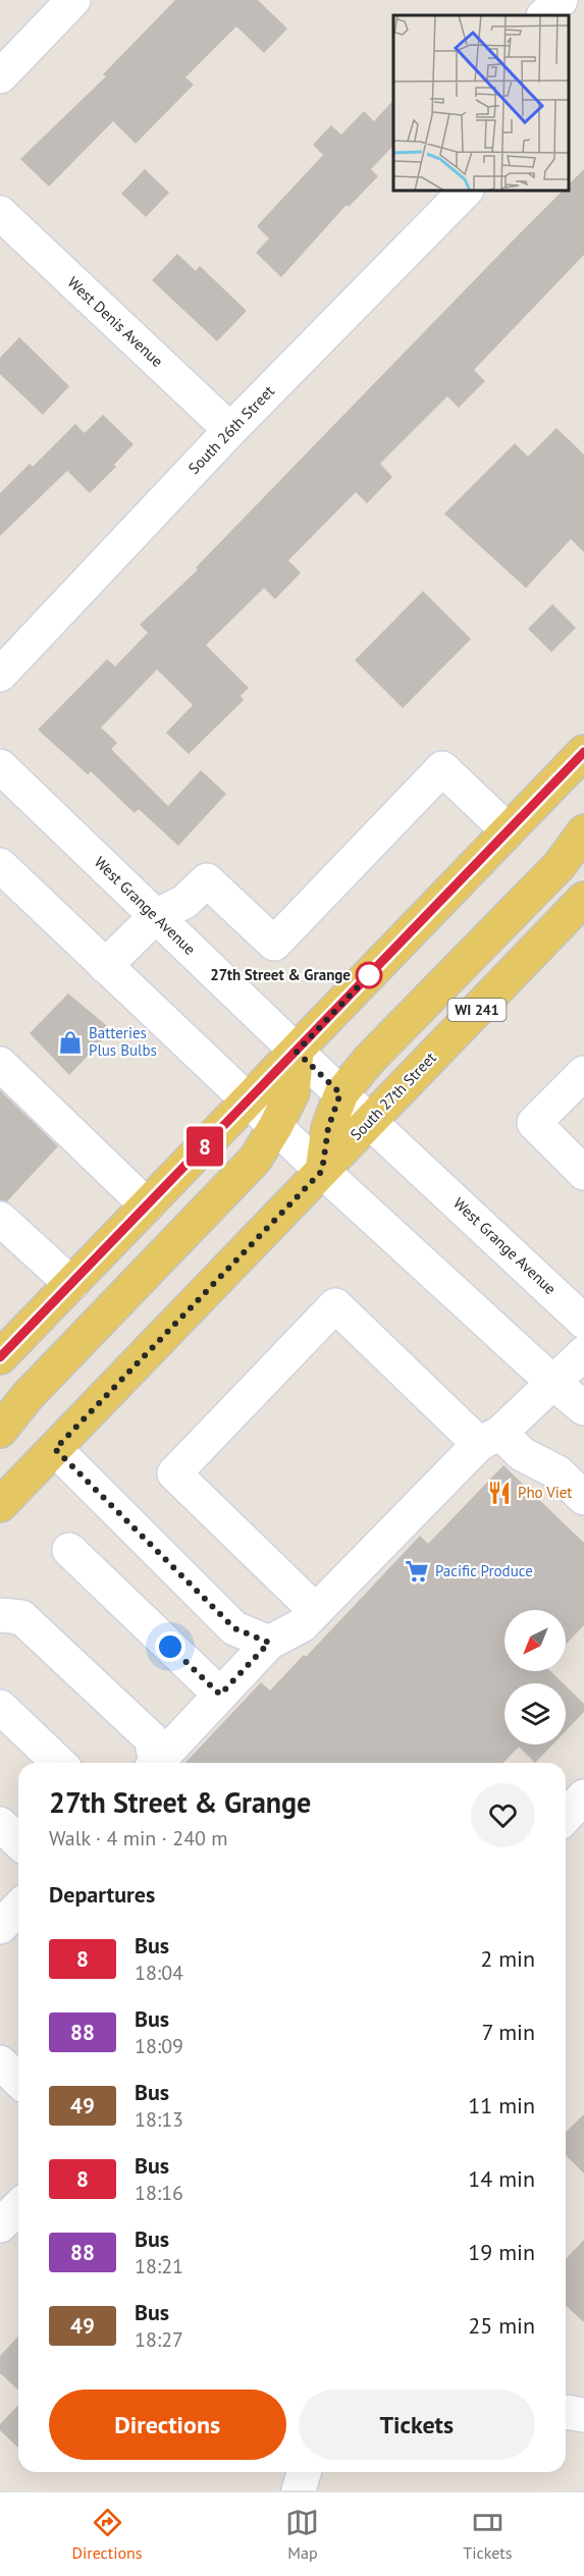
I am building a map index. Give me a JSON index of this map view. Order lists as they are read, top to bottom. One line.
{"streets":{"main road":["WI 241","South 27th Street"],"street":["West Denis Avenue","South 26th Street","West Grange Avenue"]},"crossings":[["West Denis Avenue","South 26th Street"],["West Grange Avenue","South 27th Street"]],"places":{"other":["27th Street & Grange"],"shop":["Batteries Plus Bulbs"],"restaurant":["Pho Viet"],"supermarket":["Pacific Produce"]},"lines":["bus line 8"],"north":"bottom left","page":{"on_map":"8","heading":[["27th Street & Grange","Walk · 4 min · 240 m"],"Departures"],"list":[{"mark":"8","name":"Bus","note":"18:04","value":"2 min"},{"mark":"88","name":"Bus","note":"18:09","value":"7 min"},{"mark":"49","name":"Bus","note":"18:13","value":"11 min"},{"mark":"8","name":"Bus","note":"18:16","value":"14 min"},{"mark":"88","name":"Bus","note":"18:21","value":"19 min"},{"mark":"49","name":"Bus","note":"18:27","value":"25 min"}],"buttons":["Directions","Tickets"],"tabs":["Directions","Map","Tickets"]}}
